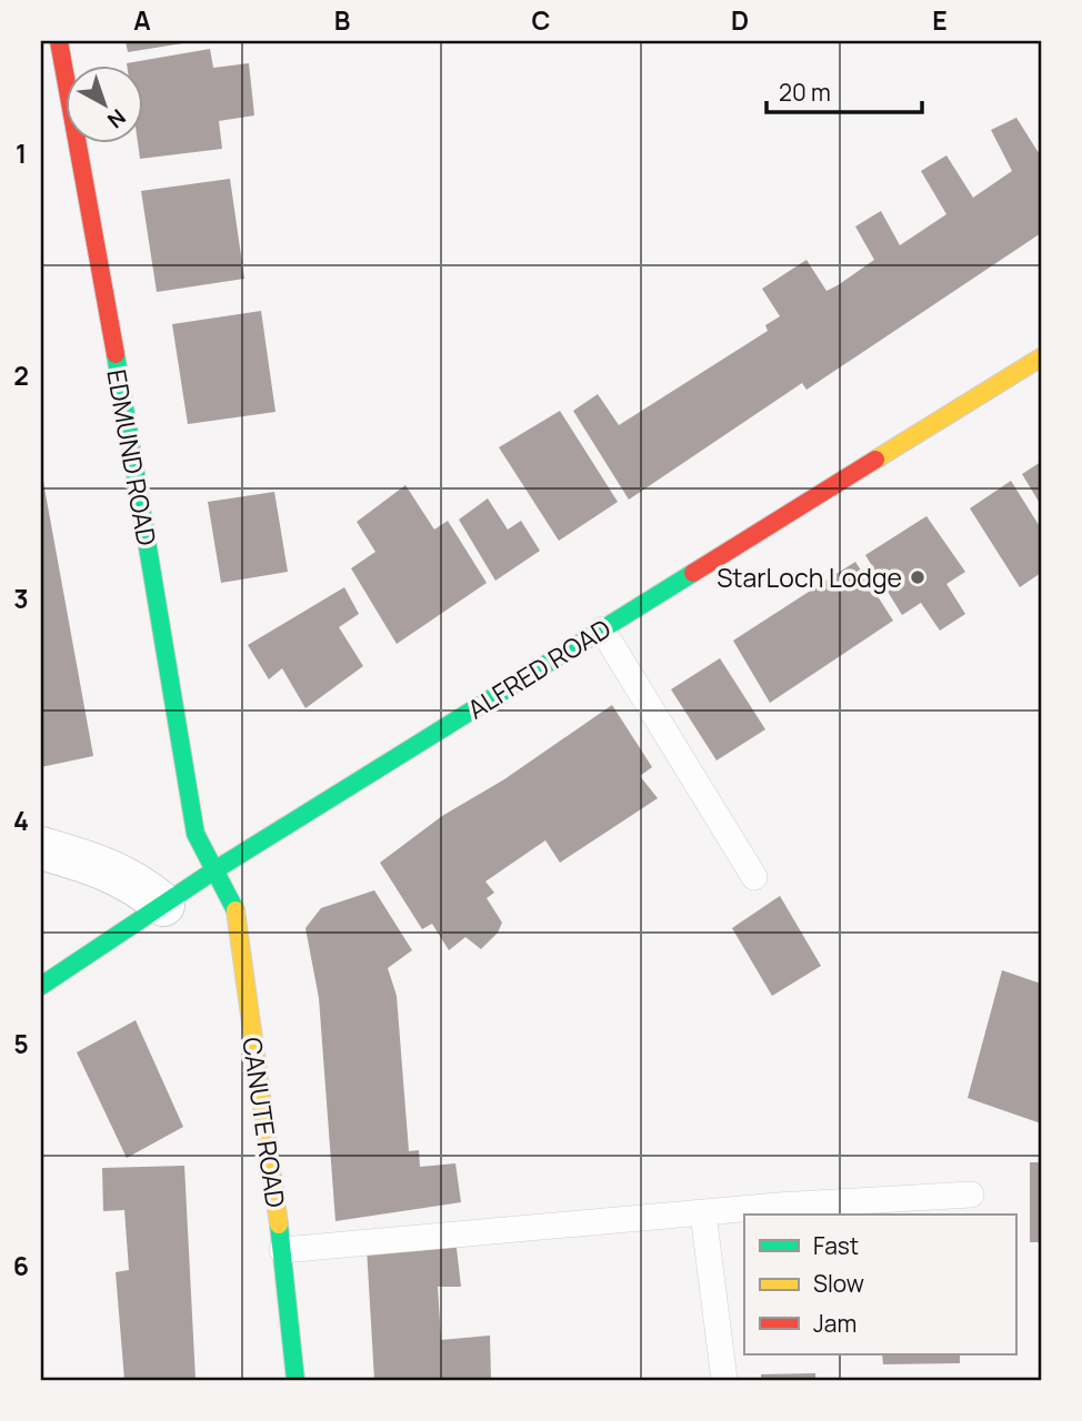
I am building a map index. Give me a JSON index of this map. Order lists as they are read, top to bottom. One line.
{"streets":{"street":["EDMUND ROAD","ALFRED ROAD","CANUTE ROAD"]},"crossings":[["EDMUND ROAD","ALFRED ROAD"],["EDMUND ROAD","CANUTE ROAD"],["ALFRED ROAD","CANUTE ROAD"]],"places":["StarLoch Lodge"],"legend":["Fast","Slow","Jam"],"scale_bar":"20 m","north":"bottom right","grid":{"columns":["A","B","C","D","E"],"rows":["1","2","3","4","5","6"]}}
